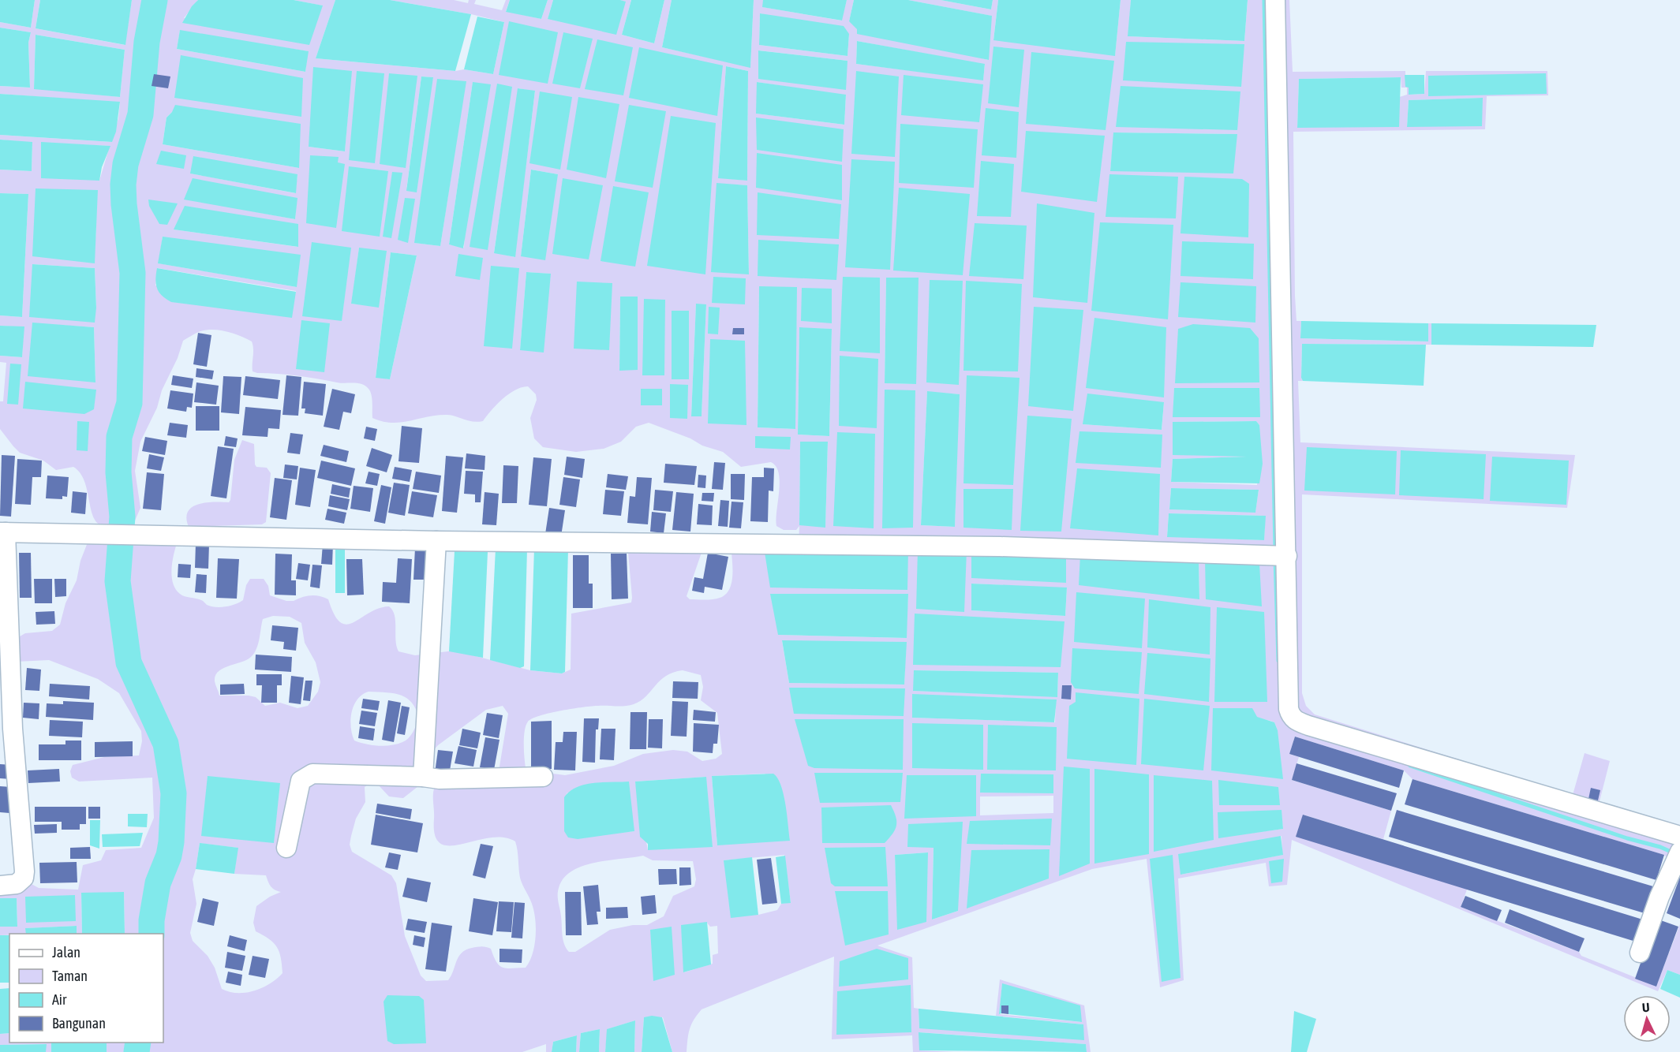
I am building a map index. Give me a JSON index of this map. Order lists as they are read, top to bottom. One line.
{"legend":["Jalan","Taman","Air","Bangunan"],"north":"top"}
